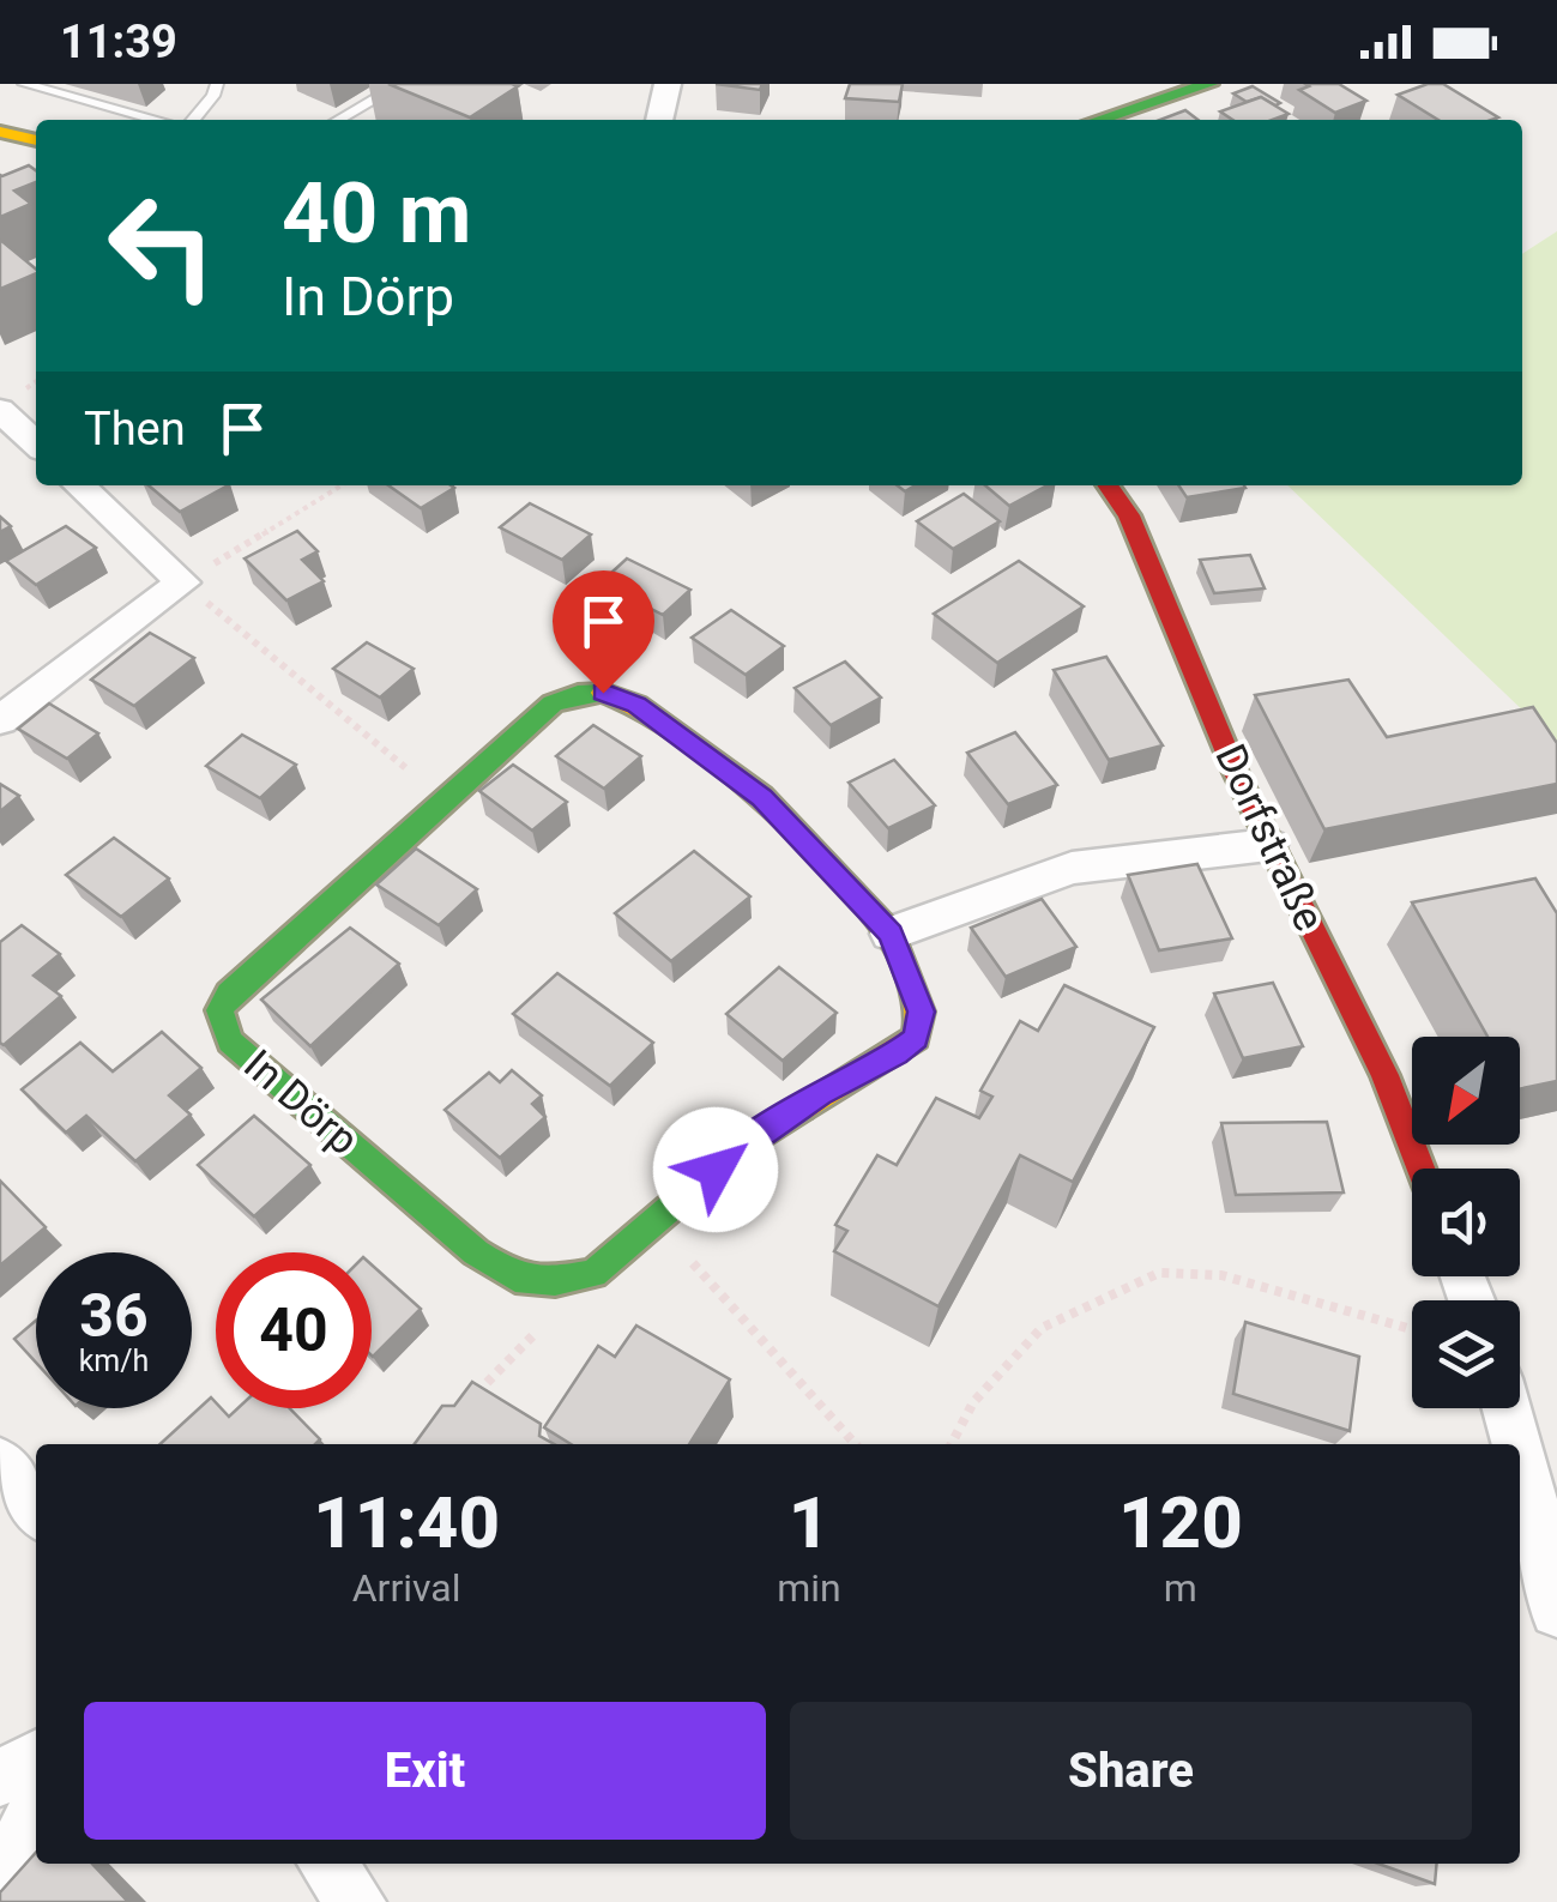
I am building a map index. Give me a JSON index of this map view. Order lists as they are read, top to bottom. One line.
{"streets":{"street":["Dorfstraße","In Dörp"]},"north":"bottom left","page":{"status":"11:39","turn":["40 m","In Dörp"],"then":"Then","speed":"36 km/h","limit":"40","eta":["11:40","Arrival","1","min","120","m"],"buttons":["Exit","Share"]}}
